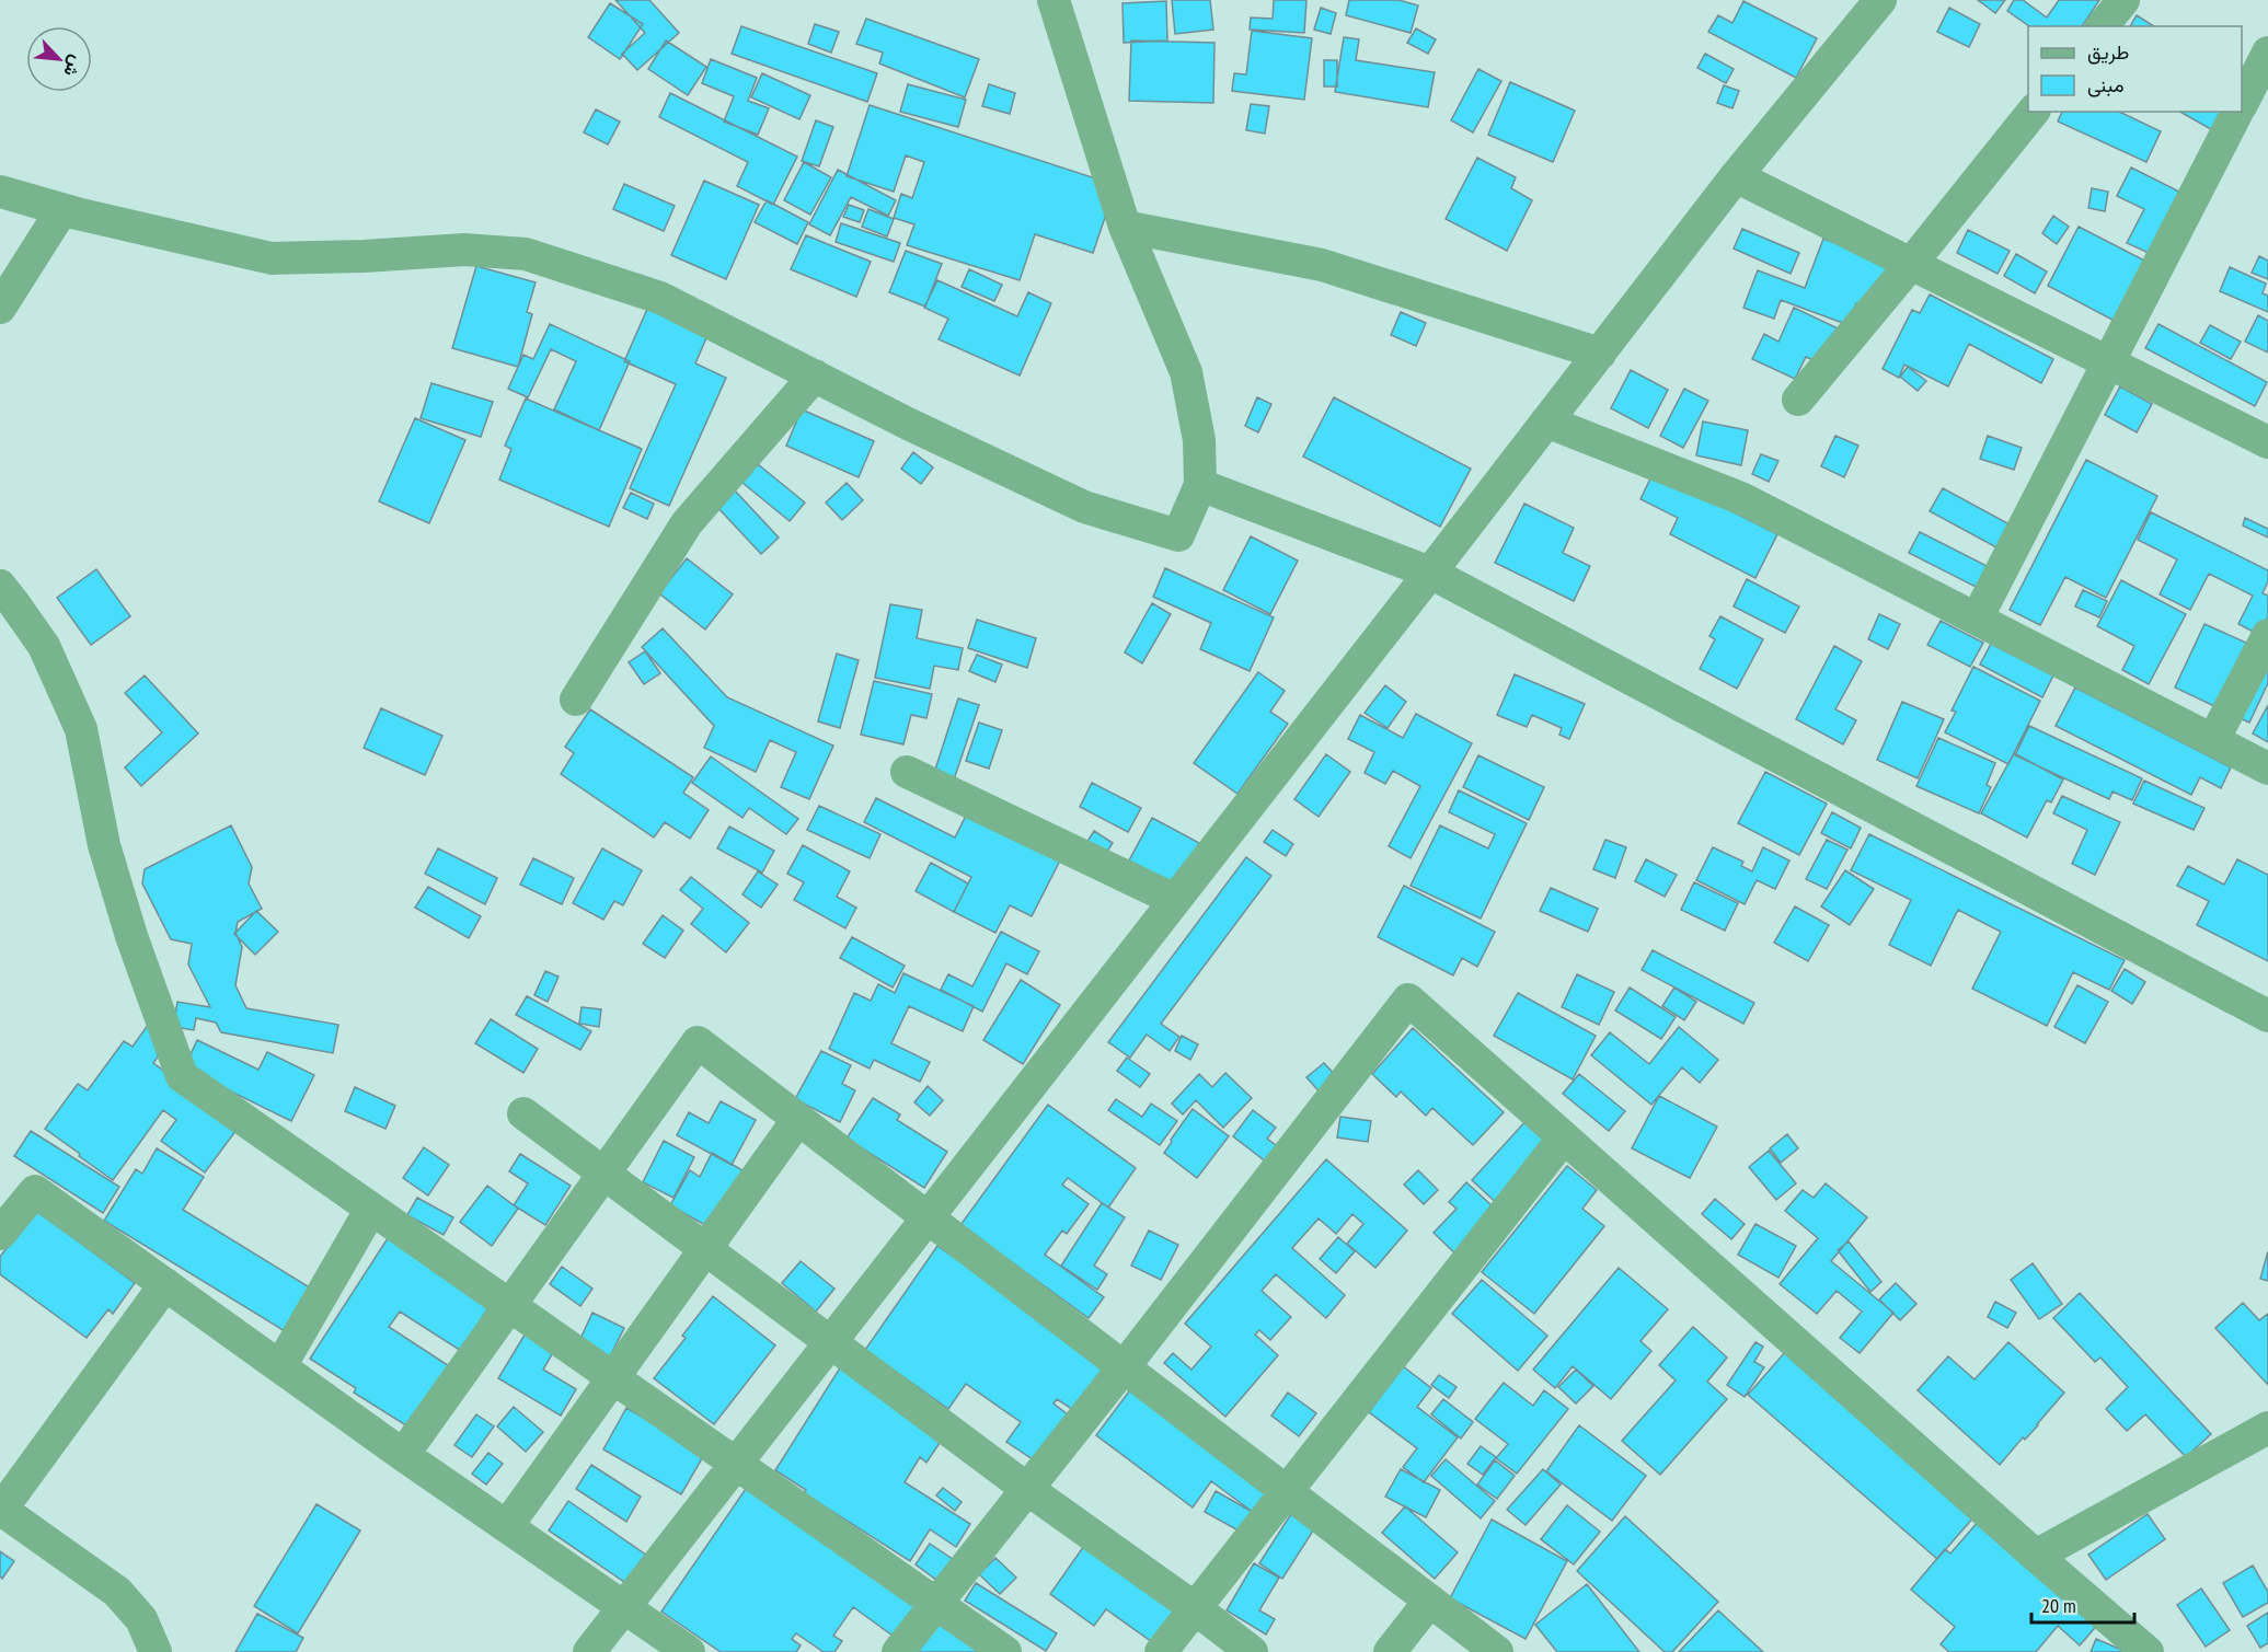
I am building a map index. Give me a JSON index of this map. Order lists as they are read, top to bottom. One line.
{"legend":["طريق","مبنى"],"scale_bar":"20 m","north":"bottom right"}
